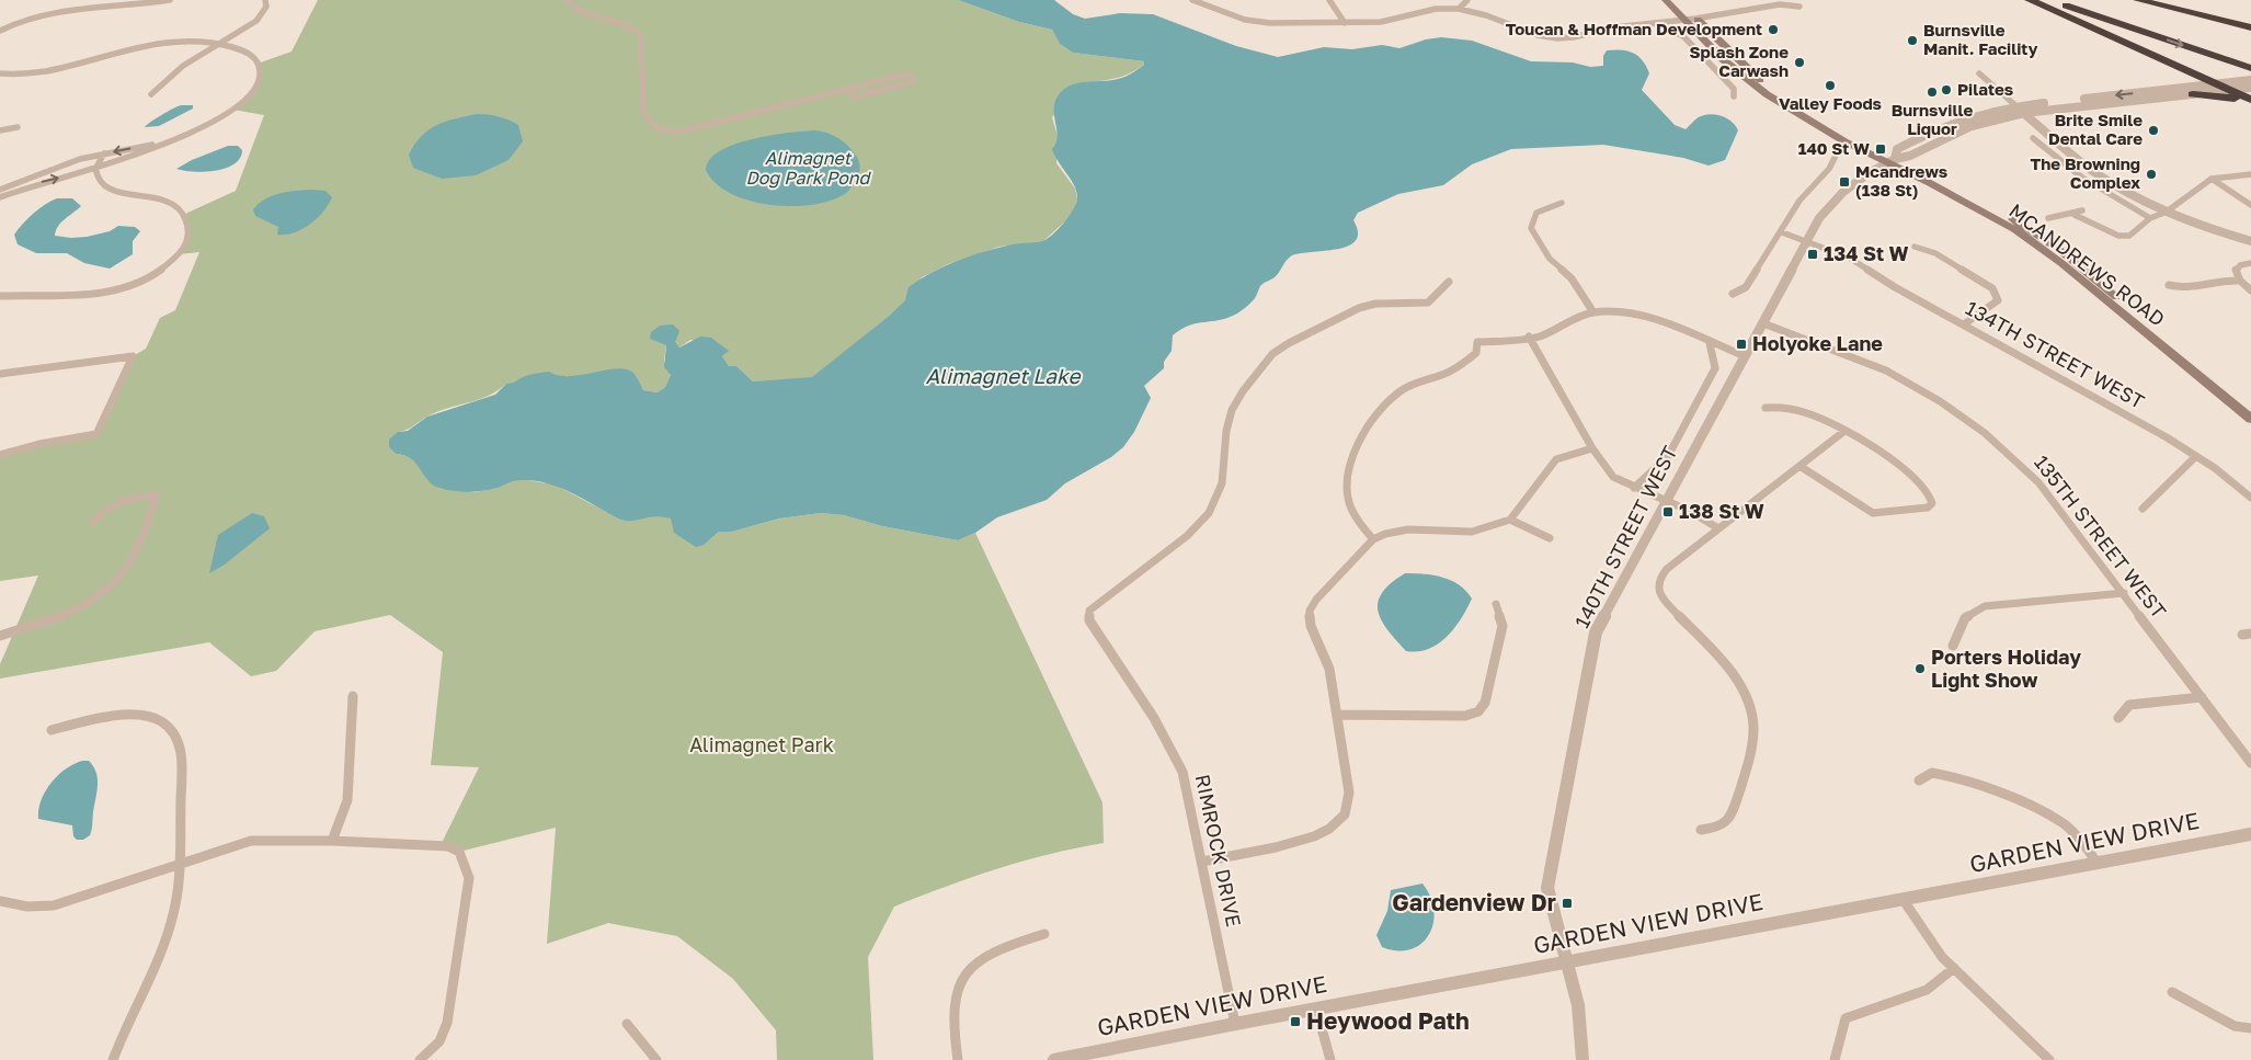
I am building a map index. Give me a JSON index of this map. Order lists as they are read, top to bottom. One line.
{"streets":{"main road":["MCANDREWS ROAD"],"street":["134TH STREET WEST","140TH STREET WEST","135TH STREET WEST","GARDEN VIEW DRIVE","RIMROCK DRIVE"]},"crossings":[["MCANDREWS ROAD","140TH STREET WEST"],["134TH STREET WEST","140TH STREET WEST"],["140TH STREET WEST","135TH STREET WEST"],["140TH STREET WEST","GARDEN VIEW DRIVE"],["GARDEN VIEW DRIVE","RIMROCK DRIVE"]],"water":["Alimagnet Dog Park Pond","Alimagnet Lake"],"parks":["Alimagnet Park"],"places":{"other":["Toucan & Hoffman Development","Burnsville Manit. Facility","Splash Zone Carwash","Valley Foods","Pilates","Burnsville Liquor","Brite Smile Dental Care","The Browning Complex","Porters Holiday Light Show"],"transit":["140 St W","Mcandrews (138 St)","134 St W","Holyoke Lane","138 St W","Gardenview Dr","Heywood Path"]}}
